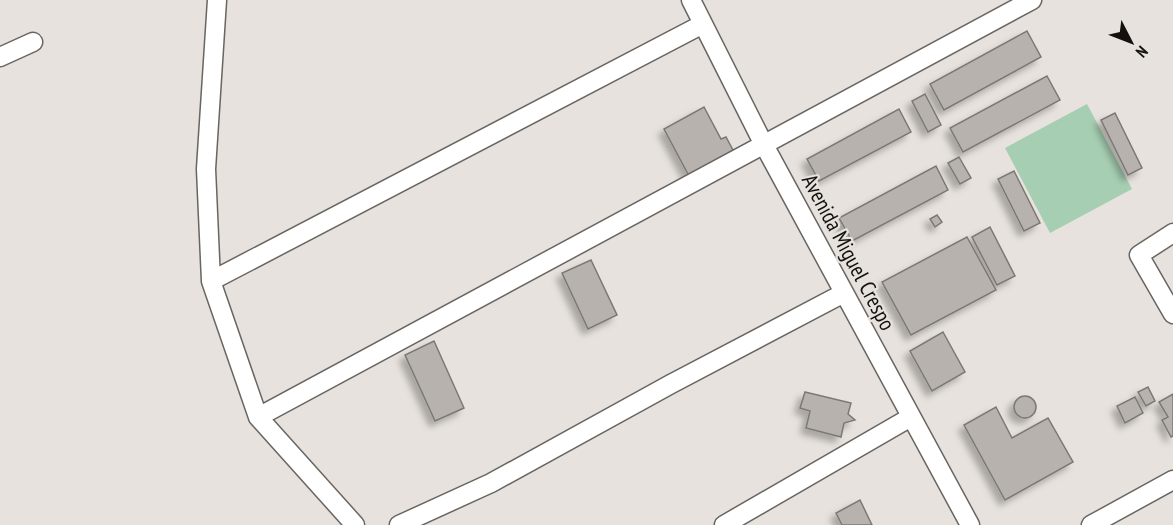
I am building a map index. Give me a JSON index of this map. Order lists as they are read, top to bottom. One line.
{"streets":{"street":["Avenida Miguel Crespo"]},"north":"bottom right"}
